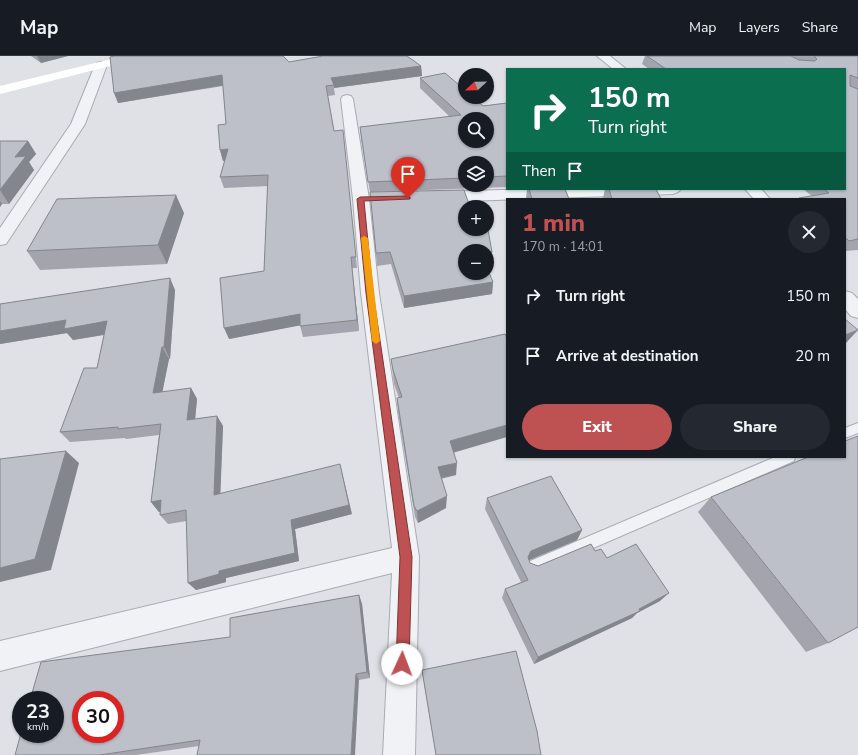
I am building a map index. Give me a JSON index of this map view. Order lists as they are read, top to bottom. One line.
{"north":"left","page":{"header":"Map","nav":["Map","Layers","Share"],"map_buttons":["+","−"],"turn":["150 m","Turn right"],"then":"Then","heading":["1 min","170 m · 14:01"],"list":[{"name":"Turn right","value":"150 m"},{"name":"Arrive at destination","value":"20 m"}],"buttons":["Exit","Share"],"speed":"23 km/h","limit":"30"}}
